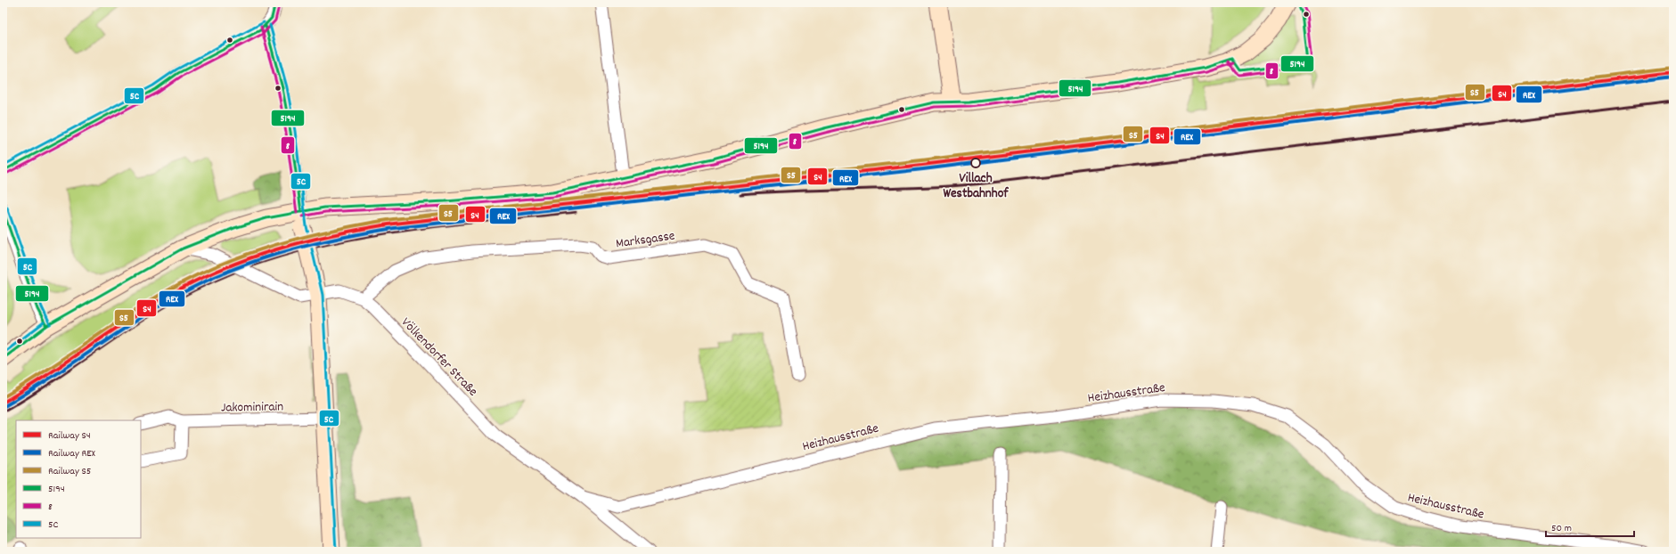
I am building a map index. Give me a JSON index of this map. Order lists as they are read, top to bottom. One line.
{"streets":{"street":["Marksgasse","Völkendorfer Straße","Heizhausstraße","Jakominirain"]},"crossings":[["Marksgasse","Völkendorfer Straße"],["Völkendorfer Straße","Heizhausstraße"]],"places":["Villach Westbahnhof"],"lines":["transit line 5194","transit line 8","transit line 5C","rail line S5","rail line S4","rail line REX"],"legend":["Railway S4","Railway REX","Railway S5","5194","8","5C"],"scale_bar":"50 m"}
